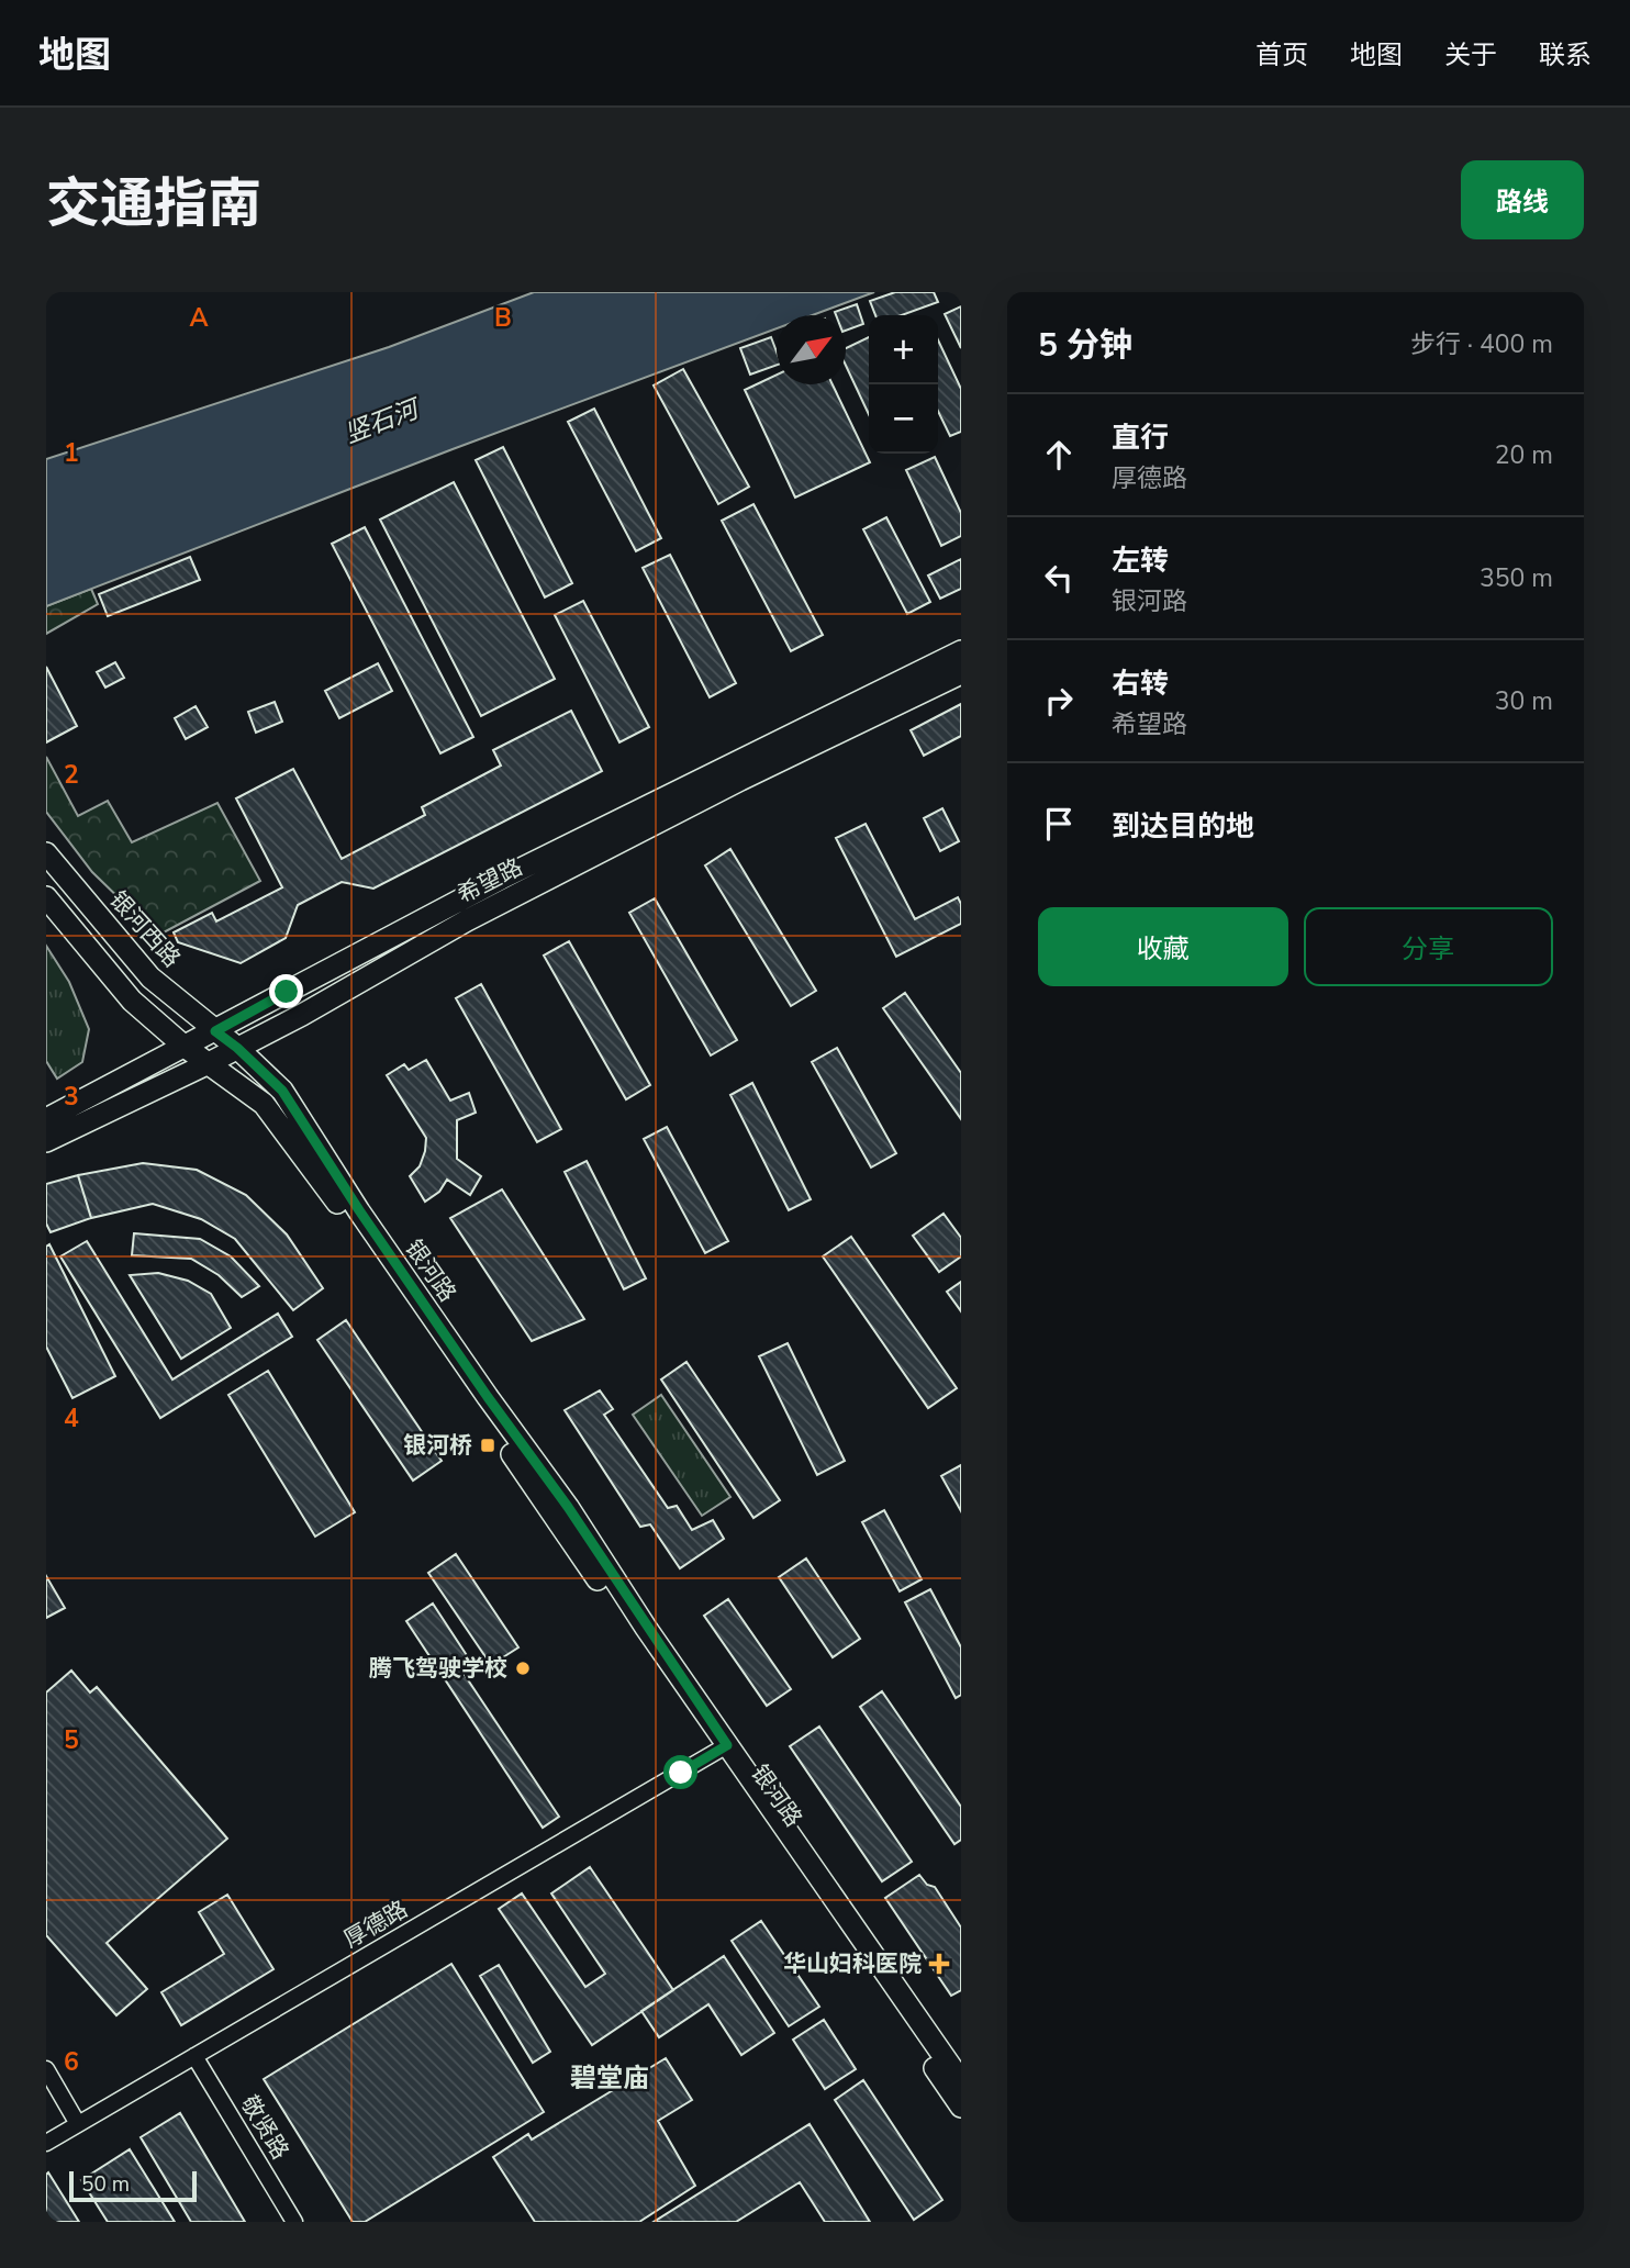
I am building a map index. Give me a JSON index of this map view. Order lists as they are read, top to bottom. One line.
{"streets":{"main road":["希望路","银河西路","银河路"],"street":["厚德路","敬贤路"]},"crossings":[["希望路","银河西路"],["希望路","银河路"],["银河西路","银河路"],["银河路","厚德路"],["厚德路","敬贤路"]],"districts":["碧堂庙"],"water":["竖石河"],"places":{"transit":["银河桥"],"other":["腾飞驾驶学校"],"health":["华山妇科医院"]},"scale_bar":"50 m","north":"top right","page":{"header":"地图","nav":["首页","地图","关于","联系"],"title":"交通指南","buttons":["路线",["收藏","分享"]],"heading":["5 分钟","步行 · 400 m"],"map_buttons":["+","−"],"list":[["直行","厚德路","20 m"],["左转","银河路","350 m"],["右转","希望路","30 m"],"到达目的地"],"scale":"50 m"},"grid":{"columns":["A","B"],"rows":["1","2","3","4","5","6"]}}
